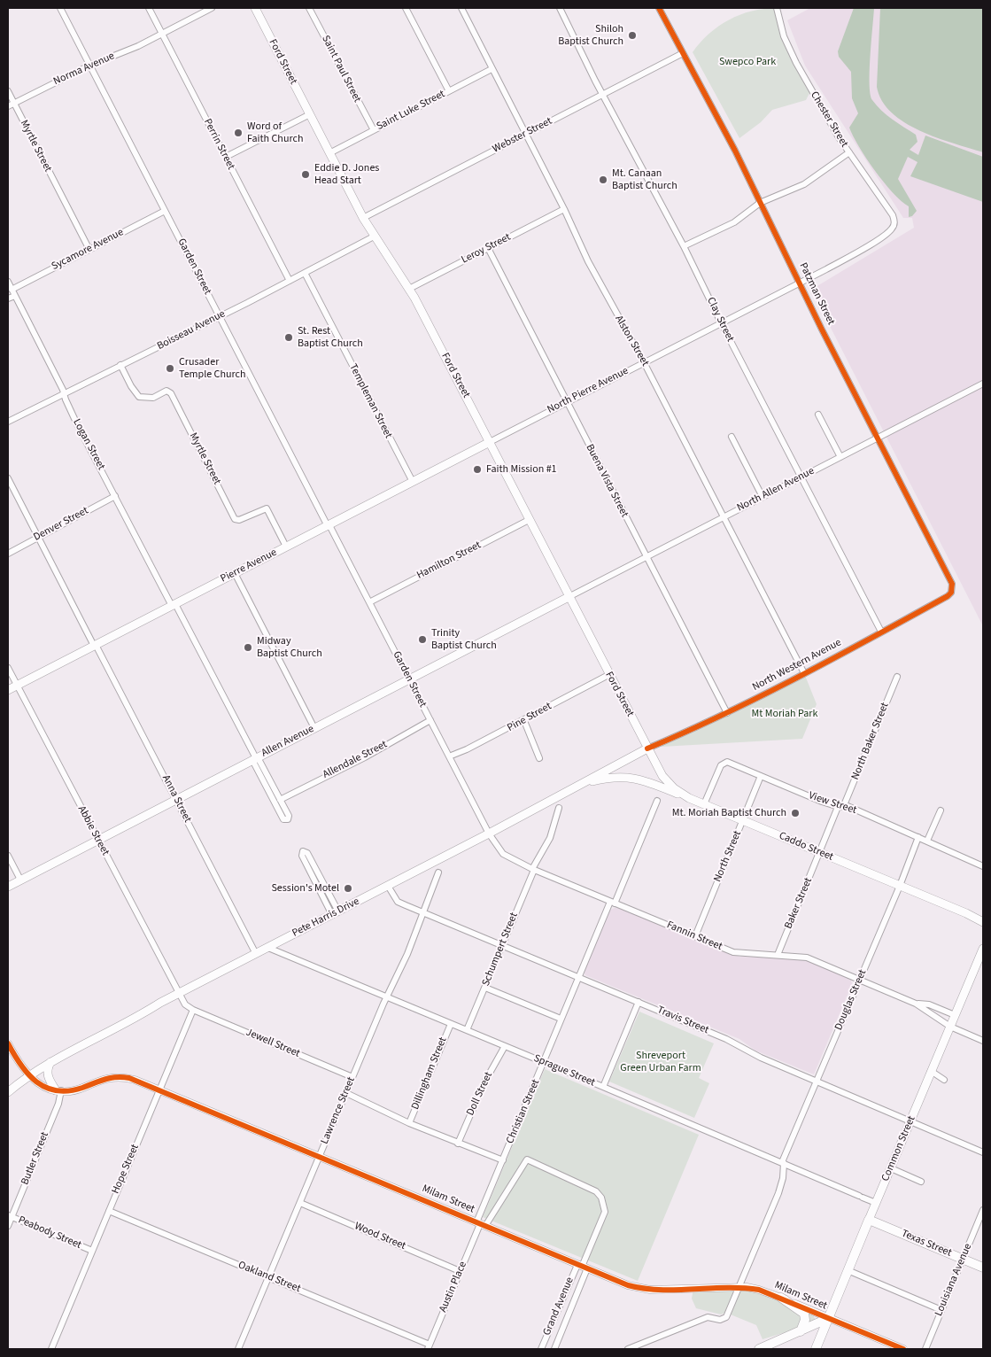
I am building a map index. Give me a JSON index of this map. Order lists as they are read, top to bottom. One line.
{"streets":{"main road":["Ford Street","Pierre Avenue","Allen Avenue","Caddo Street","Pete Harris Drive","Common Street","Texas Street"],"street":["Norma Avenue","Saint Paul Street","Saint Luke Street","Chester Street","Webster Street","Perrin Street","Myrtle Street","Leroy Street","Sycamore Avenue","Garden Street","Patzman Street","Clay Street","Boisseau Avenue","Alston Street","North Pierre Avenue","Templeman Street","Logan Street","Buena Vista Street","North Allen Avenue","Denver Street","Hamilton Street","North Western Avenue","Pine Street","North Baker Street","Allendale Street","Anna Street","View Street","Abbie Street","North Street","Baker Street","Fannin Street","Schumpert Street","Douglas Street","Travis Street","Jewell Street","Sprague Street","Dillingham Street","Doll Street","Lawrence Street","Christian Street","Butler Street","Hope Street","Milam Street","Peabody Street","Wood Street","Oakland Street","Louisiana Avenue","Austin Place","Grand Avenue"]},"crossings":[["Ford Street","Saint Luke Street"],["Ford Street","Webster Street"],["Ford Street","Leroy Street"],["Ford Street","Boisseau Avenue"],["Ford Street","North Pierre Avenue"],["Ford Street","North Allen Avenue"],["Ford Street","Hamilton Street"],["Ford Street","Pierre Avenue"],["Ford Street","North Western Avenue"],["Ford Street","Pine Street"],["Ford Street","Allen Avenue"],["Ford Street","Caddo Street"],["Ford Street","Pete Harris Drive"],["Norma Avenue","Perrin Street"],["Norma Avenue","Myrtle Street"],["Norma Avenue","Garden Street"],["Saint Paul Street","Saint Luke Street"],["Saint Luke Street","Alston Street"],["Chester Street","North Pierre Avenue"],["Webster Street","Patzman Street"],["Webster Street","Clay Street"],["Webster Street","Alston Street"],["Perrin Street","Boisseau Avenue"],["Myrtle Street","Sycamore Avenue"],["Myrtle Street","Boisseau Avenue"],["Myrtle Street","Pierre Avenue"],["Leroy Street","Alston Street"],["Leroy Street","Buena Vista Street"],["Sycamore Avenue","Garden Street"],["Sycamore Avenue","Logan Street"],["Garden Street","Boisseau Avenue"],["Garden Street","Hamilton Street"],["Garden Street","Pierre Avenue"],["Garden Street","Pine Street"],["Garden Street","Allen Avenue"],["Garden Street","Allendale Street"],["Garden Street","Pete Harris Drive"],["Garden Street","Fannin Street"],["Patzman Street","North Pierre Avenue"],["Patzman Street","North Allen Avenue"],["Patzman Street","North Western Avenue"],["Clay Street","North Pierre Avenue"],["Clay Street","North Allen Avenue"],["Clay Street","North Western Avenue"],["Boisseau Avenue","Templeman Street"],["Boisseau Avenue","Logan Street"],["Alston Street","North Pierre Avenue"],["Alston Street","North Allen Avenue"],["Alston Street","North Western Avenue"],["North Pierre Avenue","Buena Vista Street"],["North Pierre Avenue","Pierre Avenue"],["Templeman Street","Pierre Avenue"],["Logan Street","Denver Street"],["Logan Street","Pierre Avenue"],["Logan Street","Allen Avenue"],["Logan Street","Allendale Street"],["Buena Vista Street","North Allen Avenue"],["Buena Vista Street","North Western Avenue"],["North Allen Avenue","Allen Avenue"],["Denver Street","Anna Street"],["Pierre Avenue","Anna Street"],["Pierre Avenue","Abbie Street"],["North Western Avenue","Caddo Street"],["North Western Avenue","Pete Harris Drive"],["Allen Avenue","Anna Street"],["Allen Avenue","Abbie Street"],["North Baker Street","View Street"],["Anna Street","Pete Harris Drive"],["View Street","Caddo Street"],["View Street","North Street"],["View Street","Baker Street"],["View Street","Douglas Street"],["Abbie Street","Pete Harris Drive"],["Caddo Street","North Street"],["Caddo Street","Baker Street"],["Caddo Street","Pete Harris Drive"],["Caddo Street","Douglas Street"],["North Street","Fannin Street"],["Baker Street","Fannin Street"],["Pete Harris Drive","Fannin Street"],["Pete Harris Drive","Travis Street"],["Pete Harris Drive","Sprague Street"],["Fannin Street","Schumpert Street"],["Fannin Street","Douglas Street"],["Fannin Street","Christian Street"],["Fannin Street","Common Street"],["Schumpert Street","Travis Street"],["Schumpert Street","Sprague Street"],["Douglas Street","Travis Street"],["Douglas Street","Sprague Street"],["Douglas Street","Milam Street"],["Travis Street","Lawrence Street"],["Travis Street","Christian Street"],["Travis Street","Common Street"],["Jewell Street","Lawrence Street"],["Jewell Street","Hope Street"],["Sprague Street","Dillingham Street"],["Sprague Street","Doll Street"],["Sprague Street","Lawrence Street"],["Sprague Street","Christian Street"],["Sprague Street","Common Street"],["Lawrence Street","Milam Street"],["Lawrence Street","Wood Street"],["Lawrence Street","Oakland Street"],["Christian Street","Milam Street"],["Christian Street","Austin Place"],["Common Street","Milam Street"],["Common Street","Texas Street"],["Butler Street","Milam Street"],["Butler Street","Peabody Street"],["Hope Street","Milam Street"],["Hope Street","Peabody Street"],["Hope Street","Oakland Street"],["Milam Street","Austin Place"],["Milam Street","Grand Avenue"],["Wood Street","Austin Place"],["Texas Street","Louisiana Avenue"],["Oakland Street","Austin Place"]],"parks":["Swepco Park","Mt Moriah Park","Shreveport Green Urban Farm"],"places":["Shiloh Baptist Church","Word of Faith Church","Eddie D. Jones Head Start","Mt. Canaan Baptist Church","St. Rest Baptist Church","Crusader Temple Church","Faith Mission #1","Trinity Baptist Church","Midway Baptist Church","Mt. Moriah Baptist Church","Session's Motel"]}
